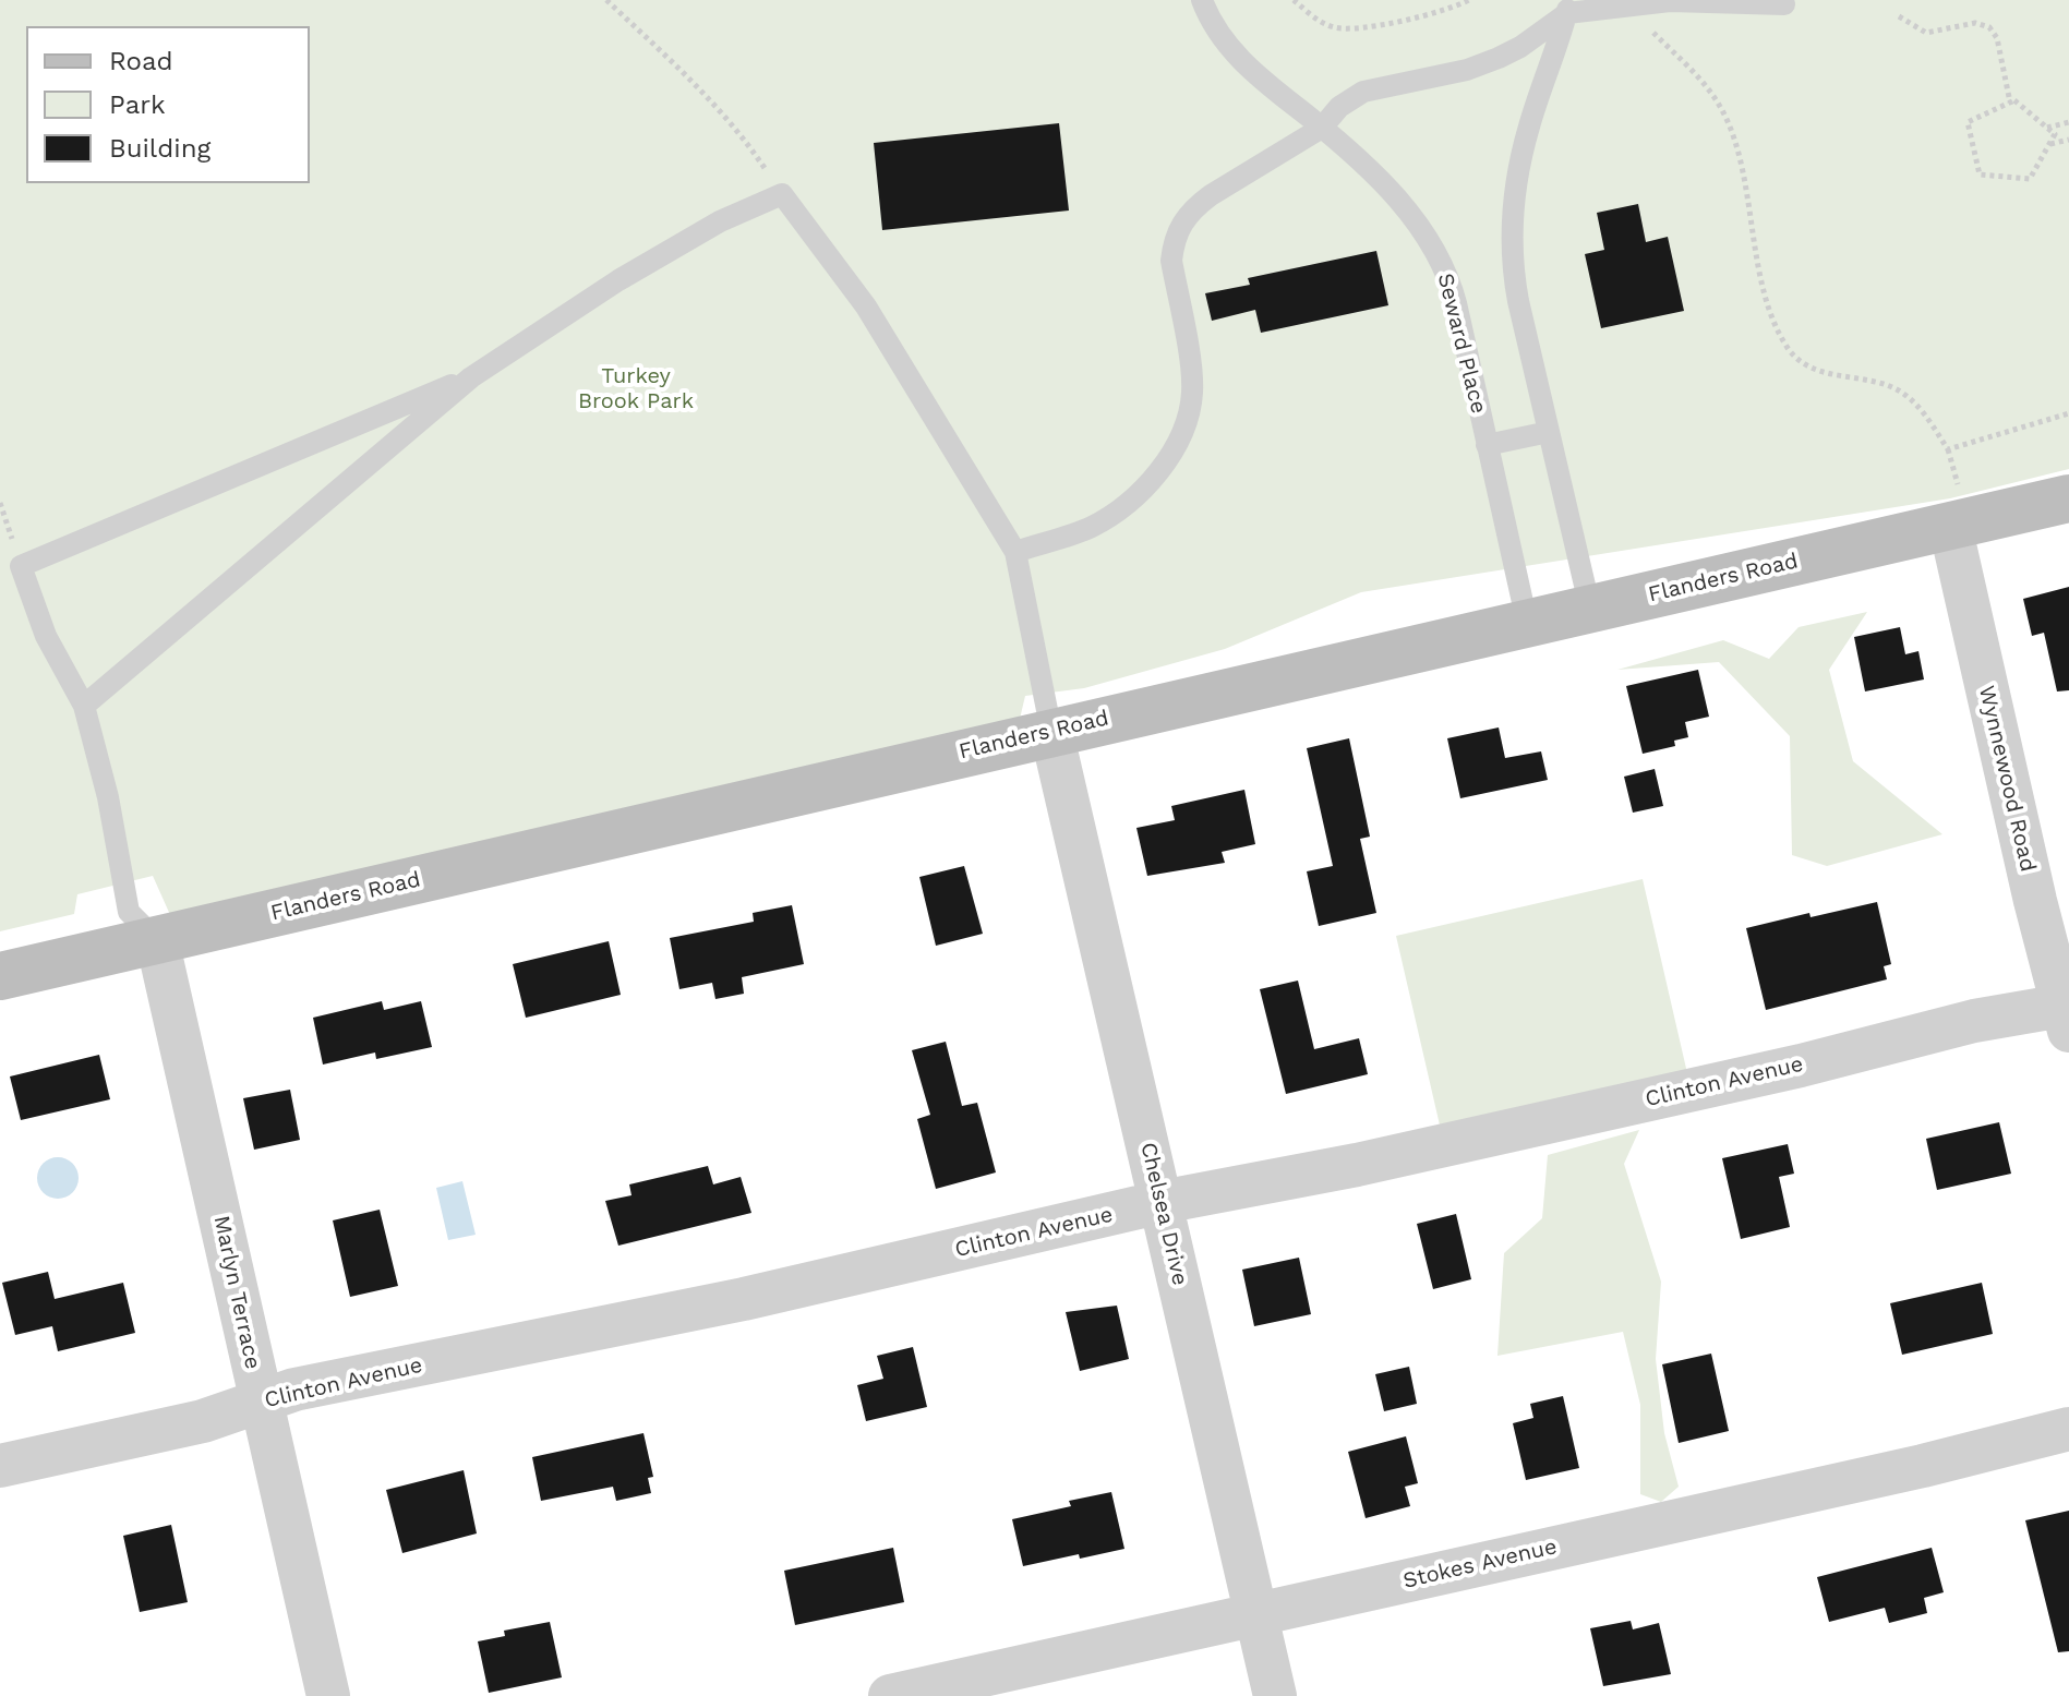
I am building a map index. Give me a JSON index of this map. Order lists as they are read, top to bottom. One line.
{"streets":{"main road":["Flanders Road"],"street":["Wynnewood Road","Clinton Avenue","Chelsea Drive","Marlyn Terrace","Stokes Avenue"],"lane":["Seward Place"]},"crossings":[["Seward Place","Flanders Road"],["Flanders Road","Wynnewood Road"],["Flanders Road","Chelsea Drive"],["Flanders Road","Marlyn Terrace"],["Wynnewood Road","Clinton Avenue"],["Clinton Avenue","Chelsea Drive"],["Clinton Avenue","Marlyn Terrace"],["Chelsea Drive","Stokes Avenue"]],"parks":["Turkey Brook Park"],"legend":["Road","Park","Building"]}
